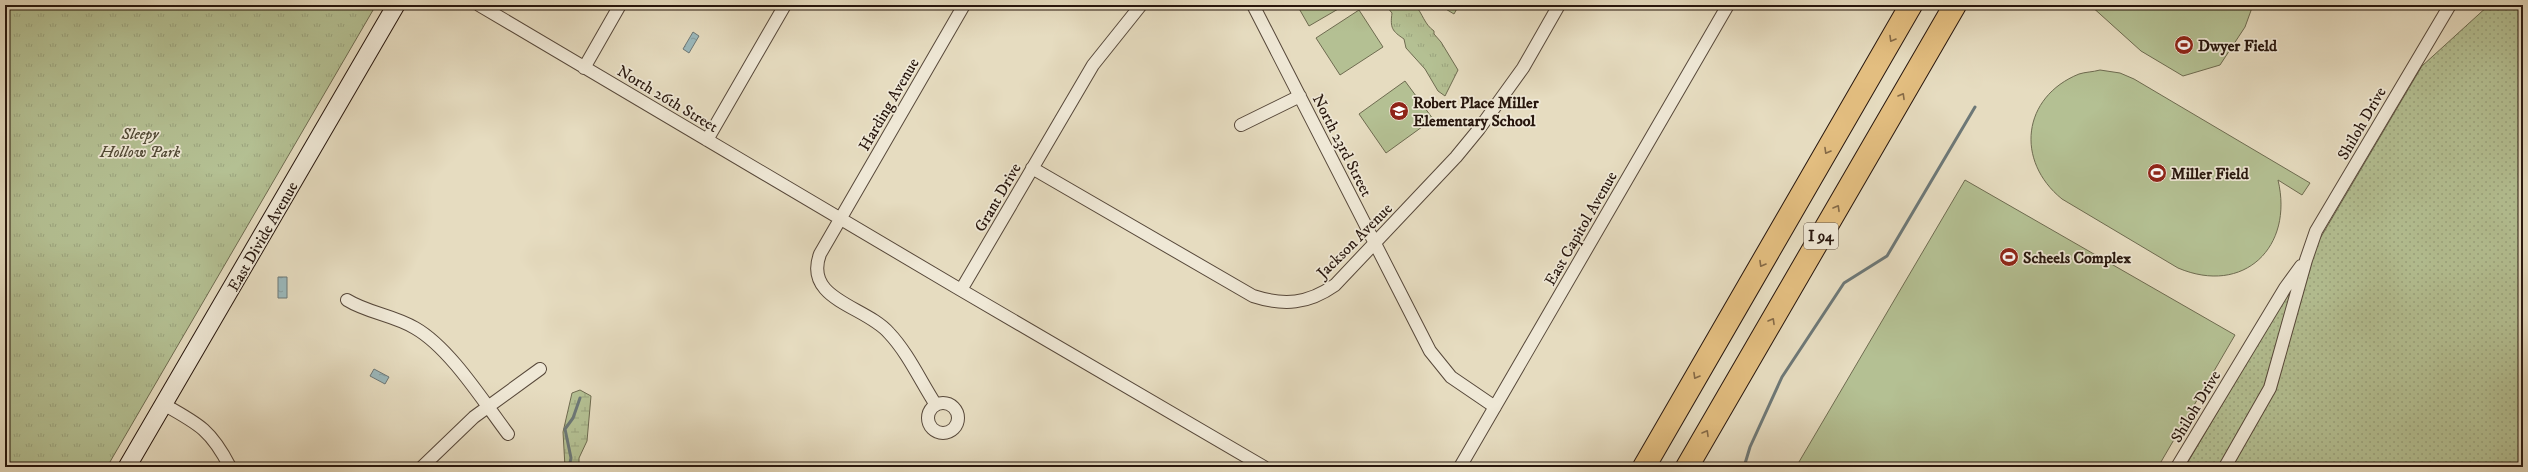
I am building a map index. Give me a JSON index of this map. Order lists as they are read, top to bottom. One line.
{"streets":{"highway":["I 94"],"street":["North 26th Street","Harding Avenue","Shiloh Drive","North 23rd Street","Grant Drive","East Capitol Avenue","East Divide Avenue","Jackson Avenue"]},"crossings":[["North 26th Street","Harding Avenue"],["North 23rd Street","East Capitol Avenue"],["North 23rd Street","Jackson Avenue"],["Grant Drive","Jackson Avenue"]],"parks":["Sleepy Hollow Park"],"places":{"sports":["Dwyer Field","Miller Field","Scheels Complex"],"school or university":["Robert Place Miller Elementary School"]}}
